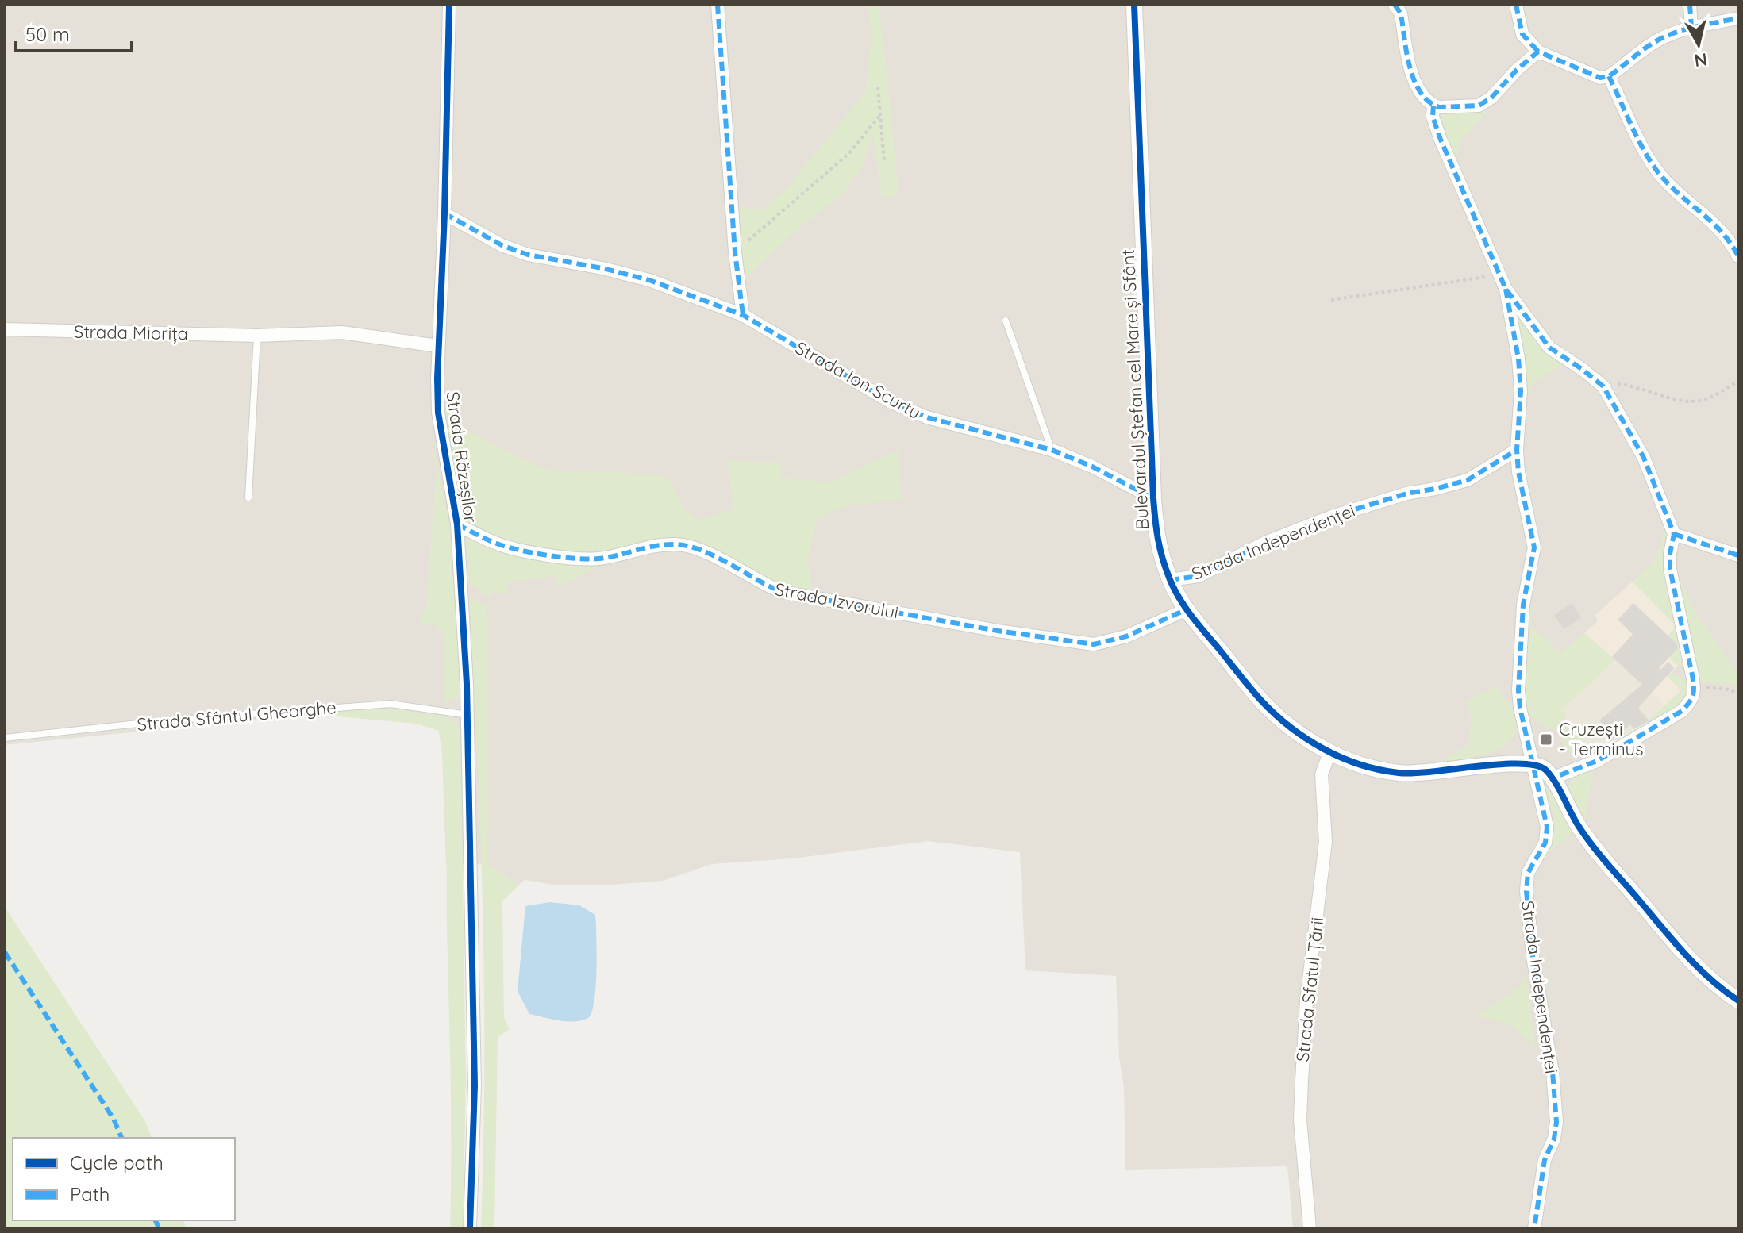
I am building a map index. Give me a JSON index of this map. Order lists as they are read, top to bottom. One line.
{"streets":{"street":["Strada Miorița","Strada Ion Scurtu","Bulevardul Ștefan cel Mare și Sfânt","Strada Răzeșilor","Strada Independenței","Strada Izvorului","Strada Sfatul Țării"],"lane":["Strada Sfântul Gheorghe"]},"crossings":[["Strada Miorița","Strada Răzeșilor"],["Strada Ion Scurtu","Bulevardul Ștefan cel Mare și Sfânt"],["Strada Ion Scurtu","Strada Răzeșilor"],["Bulevardul Ștefan cel Mare și Sfânt","Strada Independenței"],["Bulevardul Ștefan cel Mare și Sfânt","Strada Izvorului"],["Bulevardul Ștefan cel Mare și Sfânt","Strada Sfatul Țării"],["Strada Răzeșilor","Strada Izvorului"],["Strada Răzeșilor","Strada Sfântul Gheorghe"]],"places":{"transit":["Cruzești - Terminus"]},"legend":["Cycle path","Path"],"scale_bar":"50 m","north":"bottom"}
